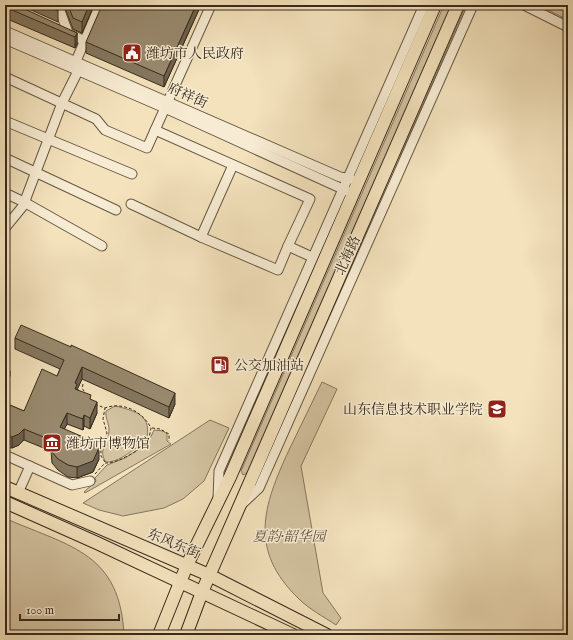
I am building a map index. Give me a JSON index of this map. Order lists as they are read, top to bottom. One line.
{"streets":{"main road":["北海路","东风东街"],"street":["府祥街"]},"crossings":[["府祥街","北海路"],["北海路","东风东街"]],"parks":["夏韵·韶华园"],"places":{"public building":["潍坊市人民政府"],"fuel station":["公交加油站"],"school or university":["山东信息技术职业学院"],"museum":["潍坊市博物馆"]},"scale_bar":"100 m"}
